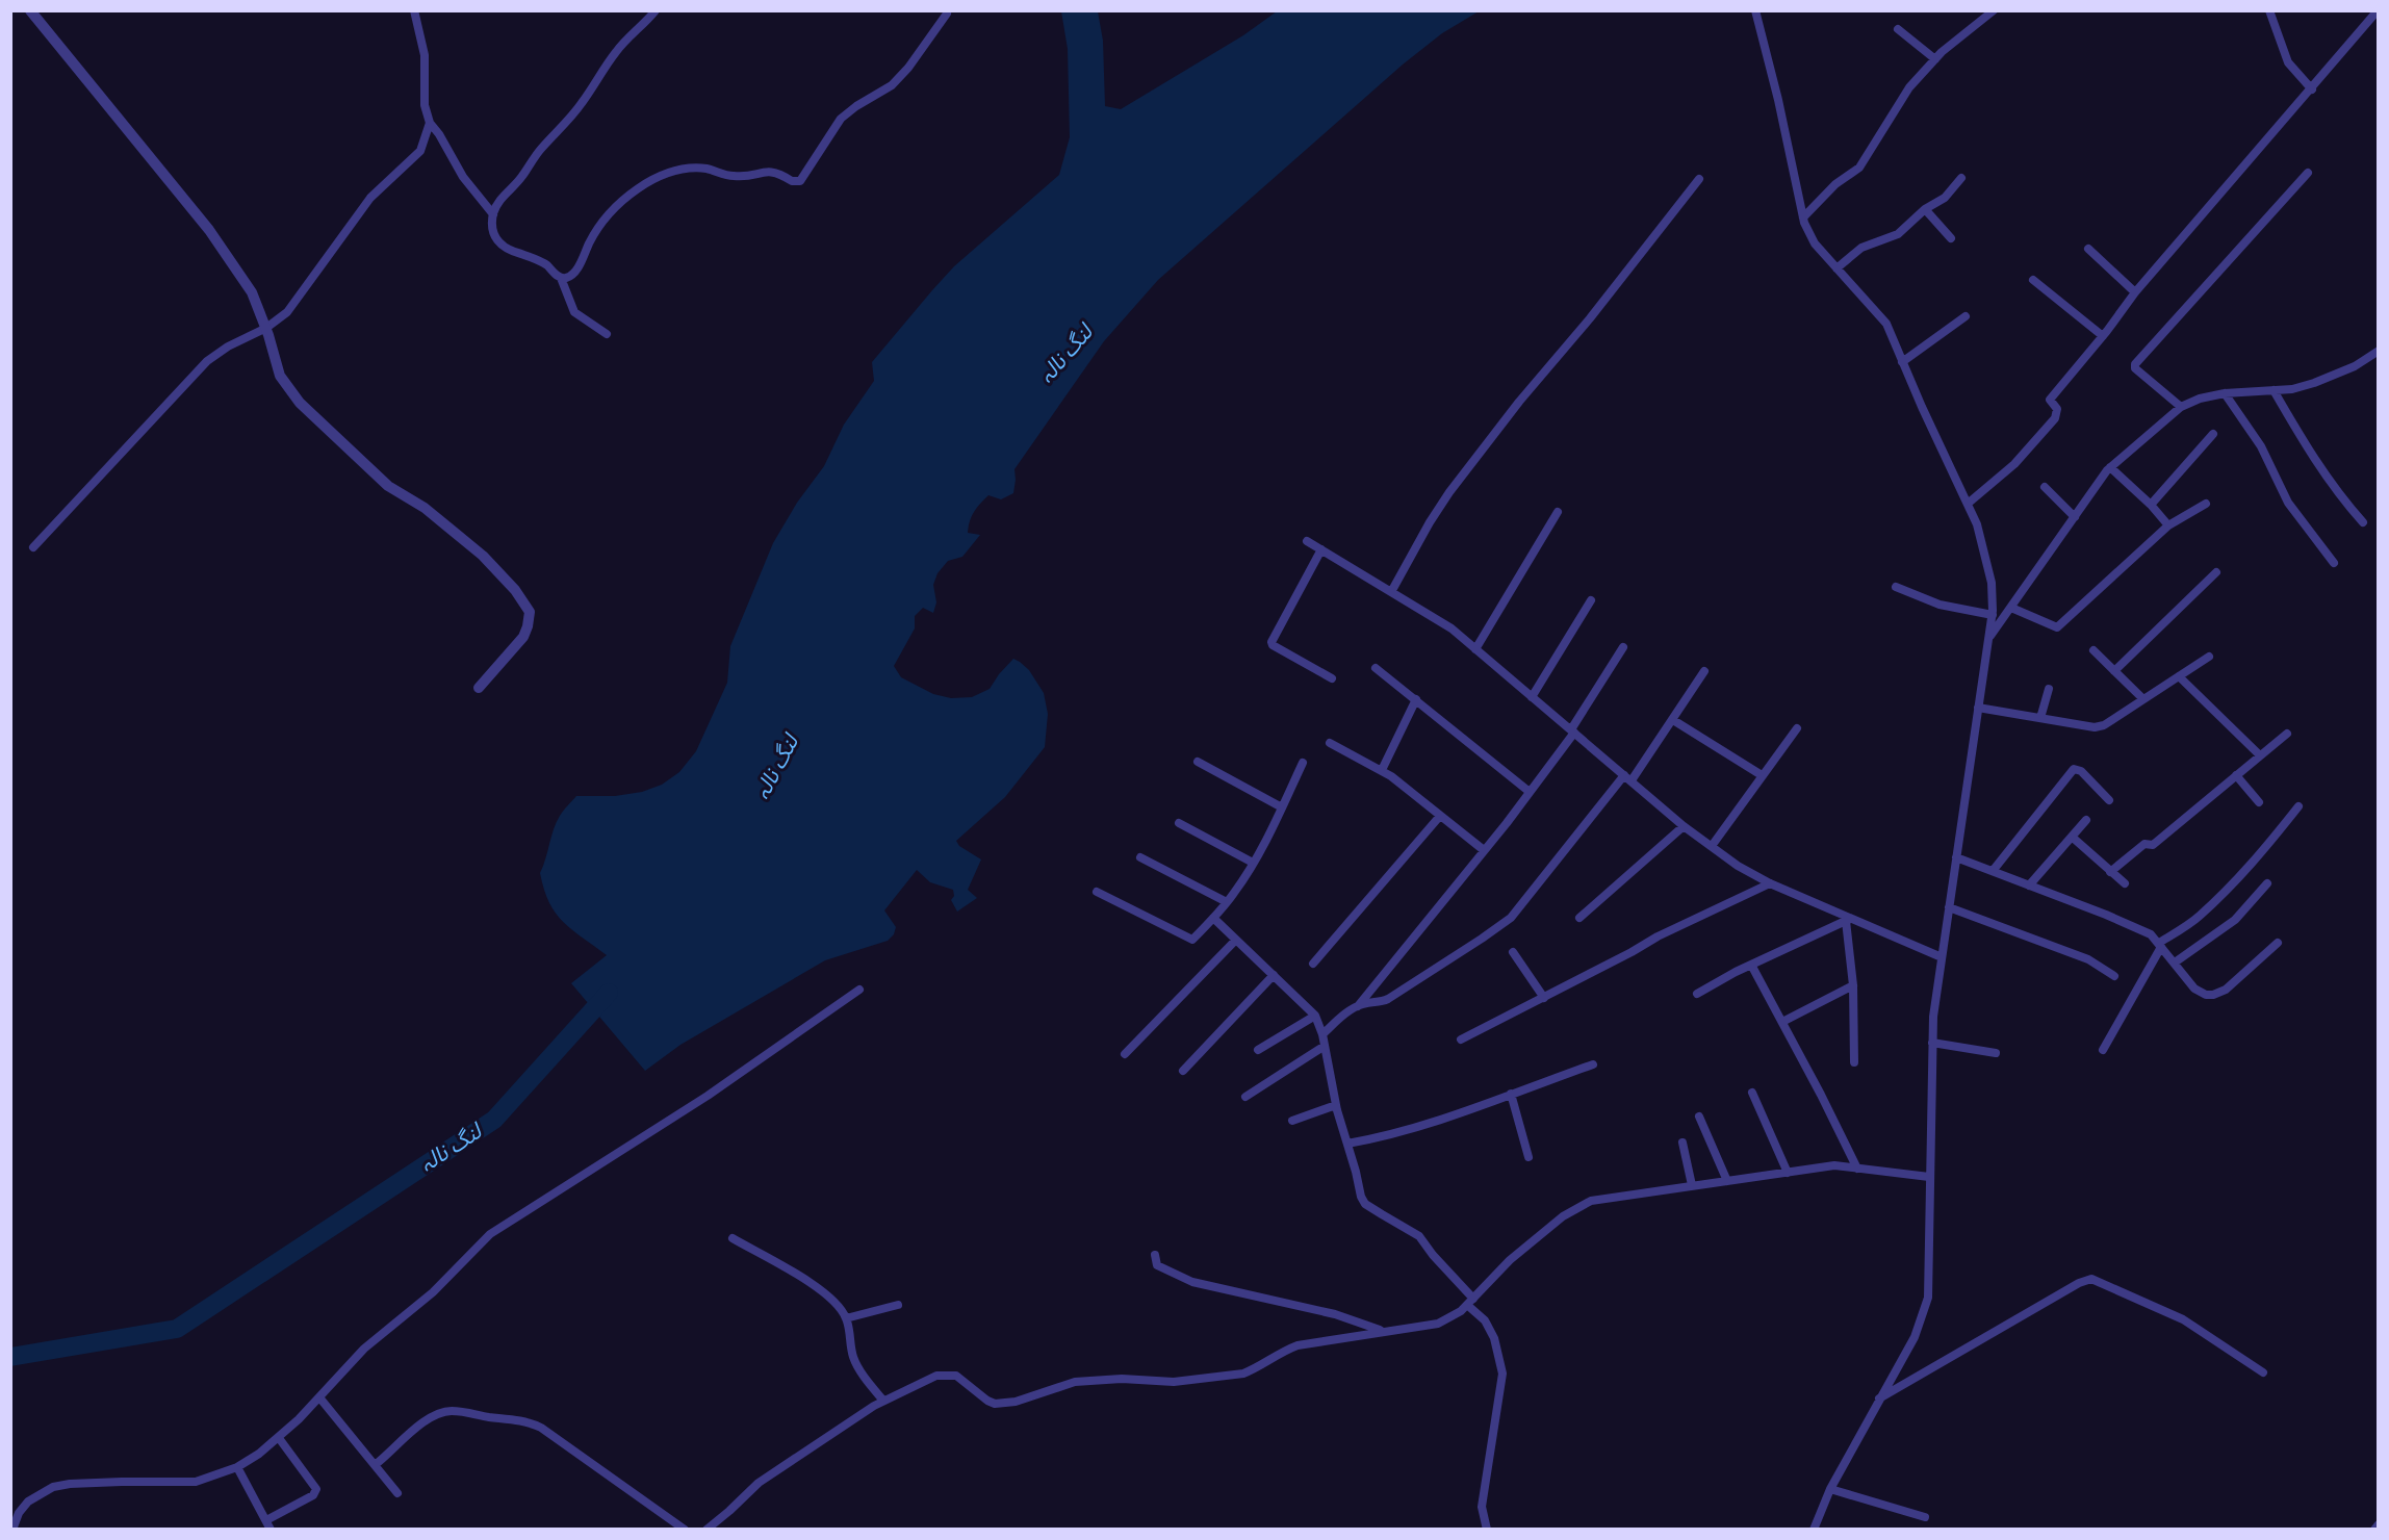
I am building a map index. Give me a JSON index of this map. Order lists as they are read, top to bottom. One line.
{"water":["لنگ نالہ"]}
